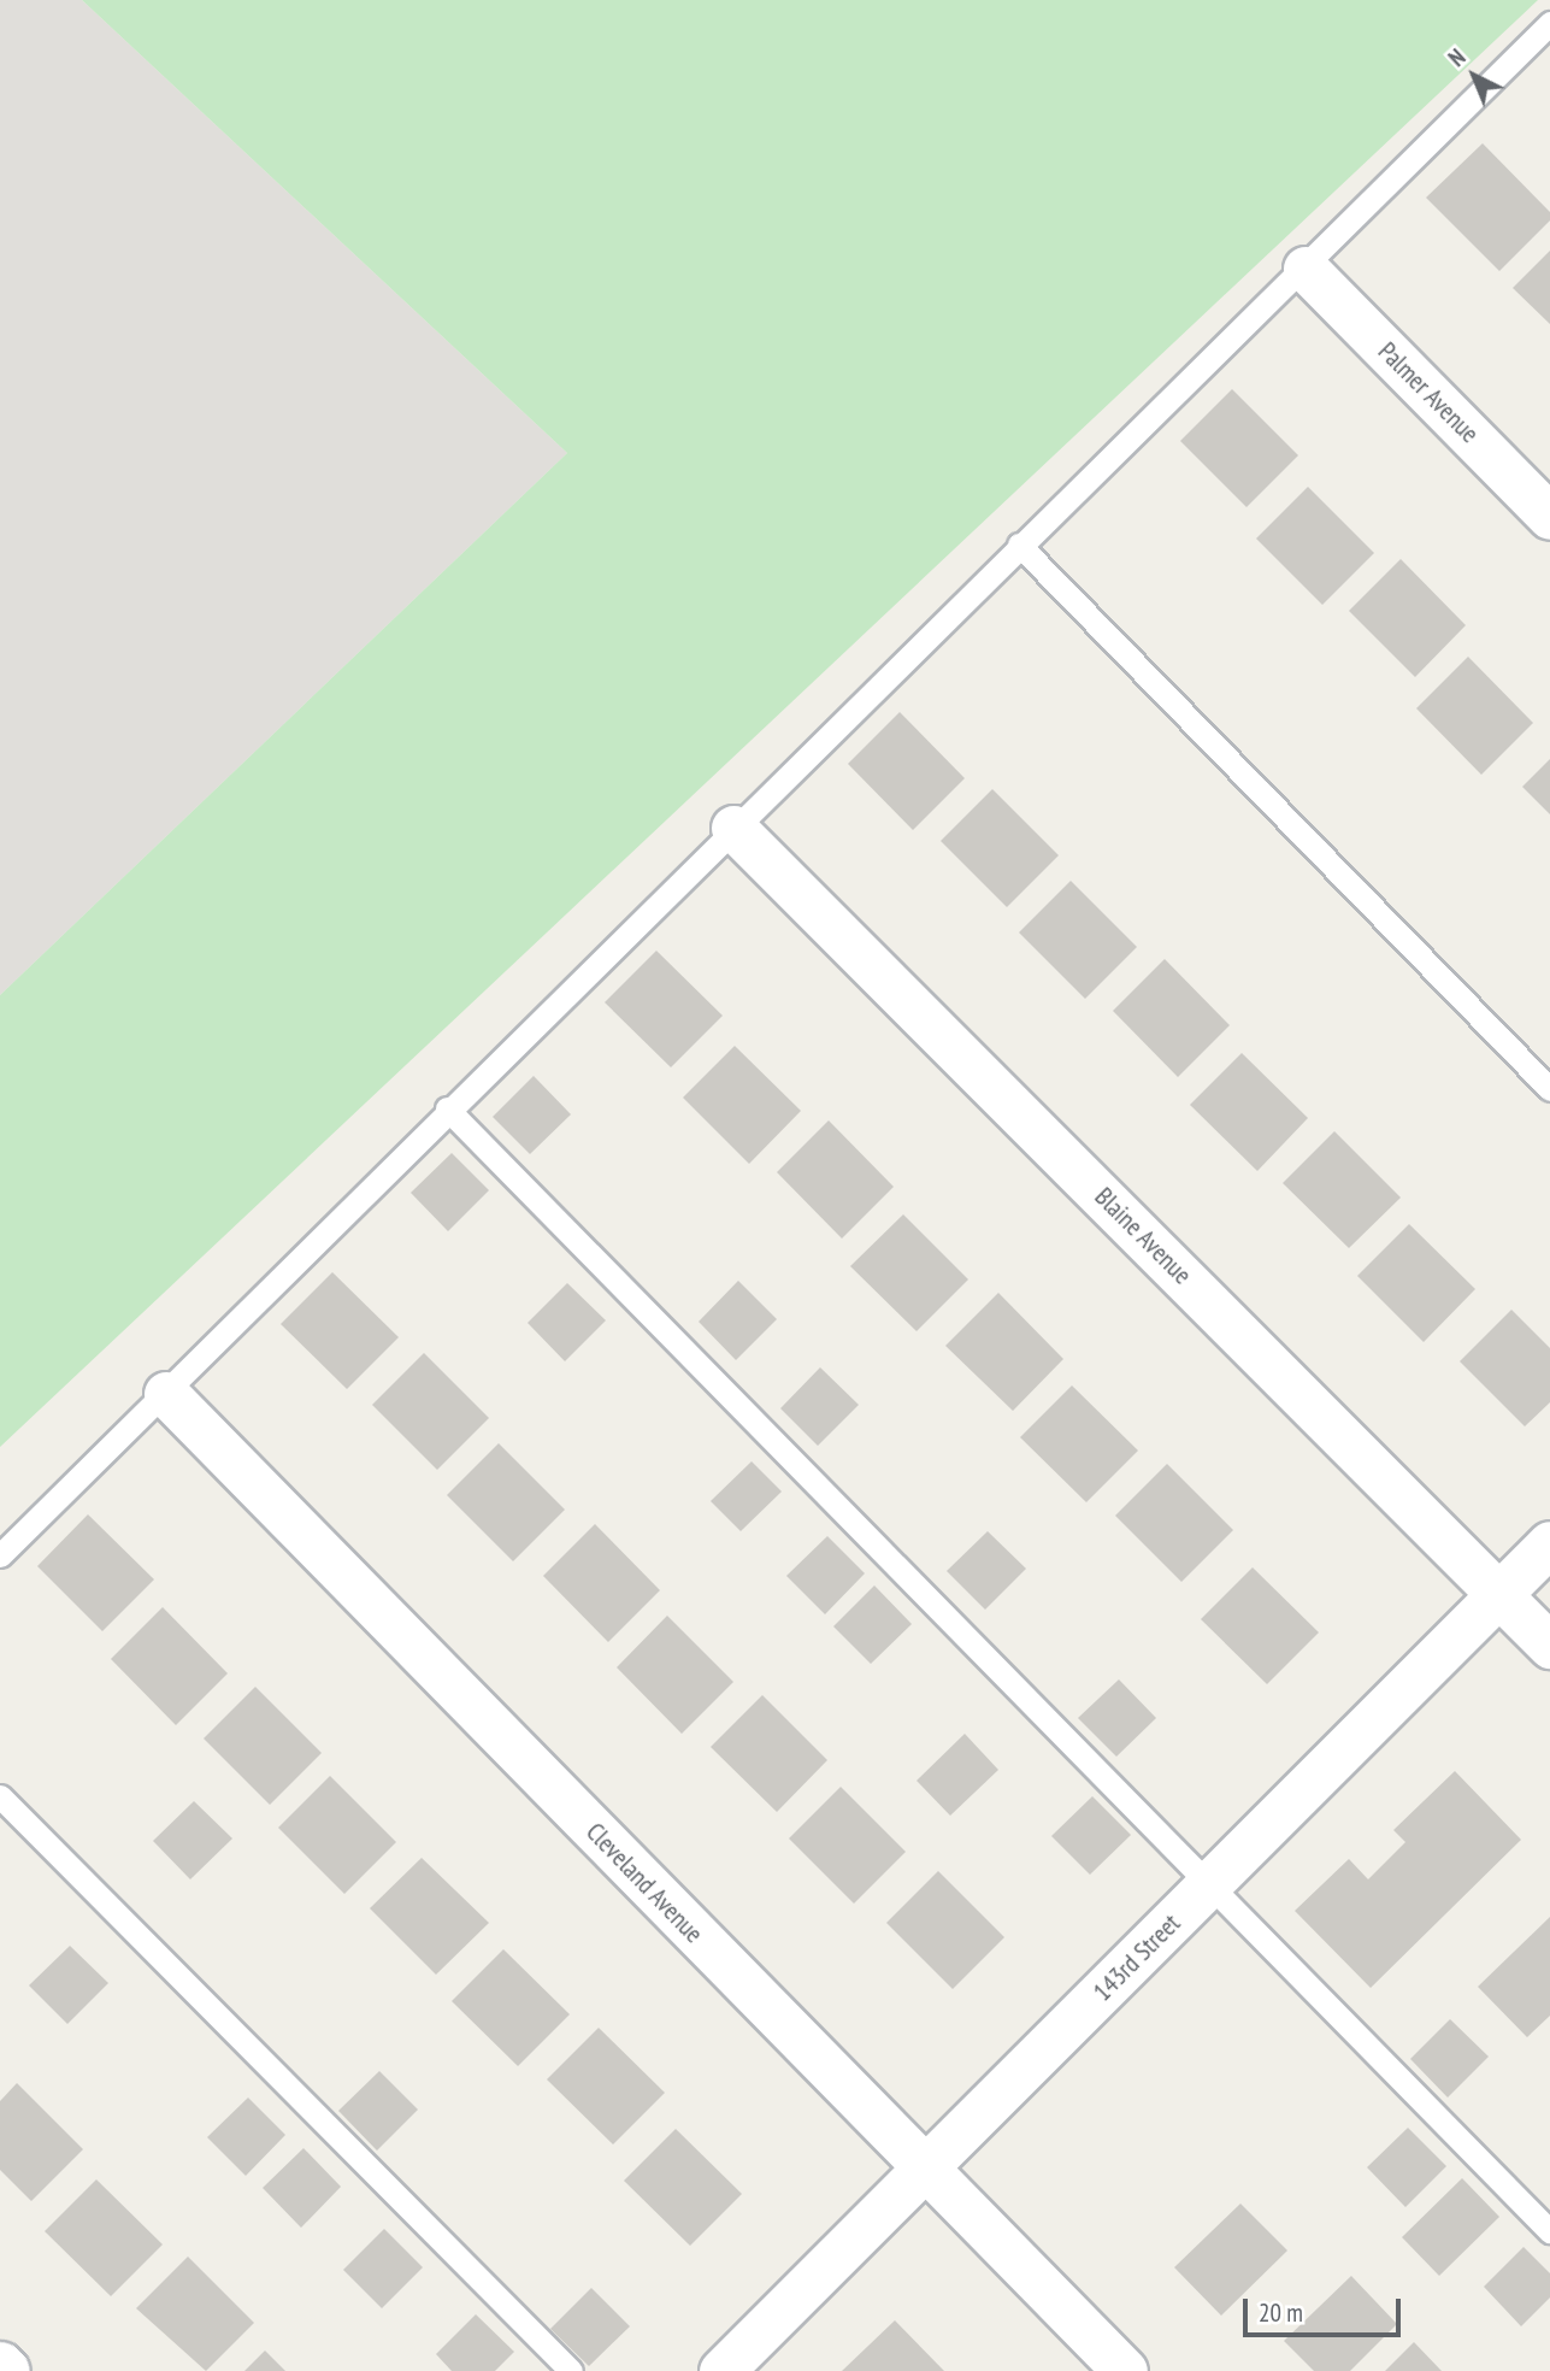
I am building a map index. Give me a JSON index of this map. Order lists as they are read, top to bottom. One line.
{"streets":{"street":["Palmer Avenue","Blaine Avenue","Cleveland Avenue","143rd Street"]},"crossings":[["Blaine Avenue","143rd Street"],["Cleveland Avenue","143rd Street"]],"scale_bar":"20 m","north":"top left"}
